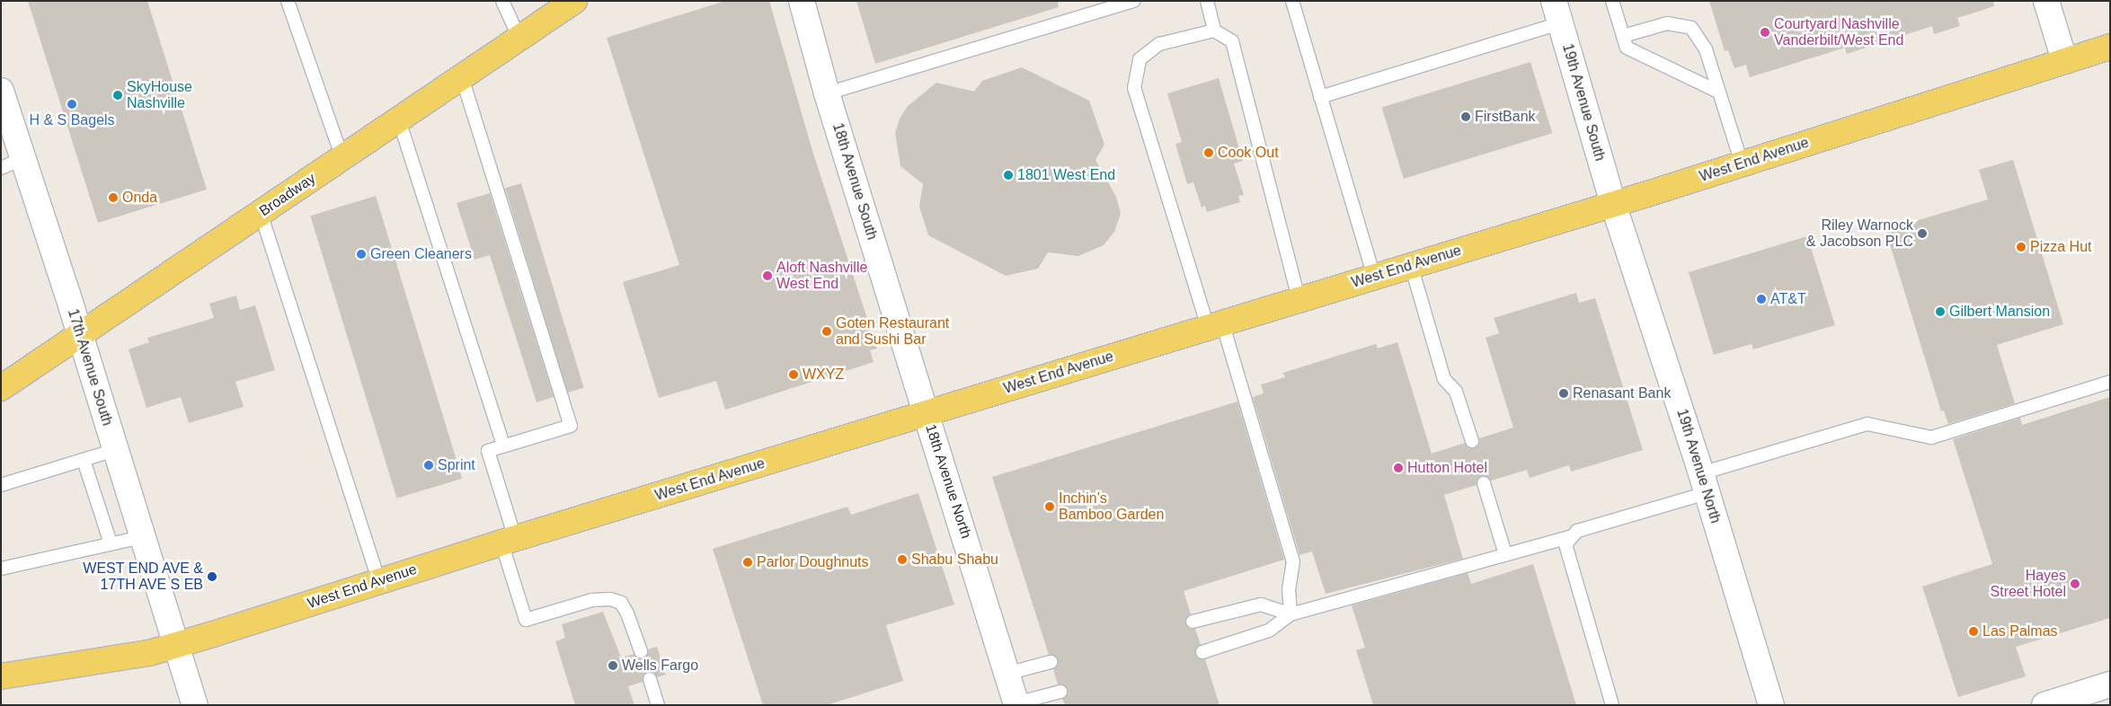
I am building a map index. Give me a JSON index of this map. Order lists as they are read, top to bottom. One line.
{"streets":{"main road":["West End Avenue","Broadway"],"street":["19th Avenue South","18th Avenue South","17th Avenue South","19th Avenue North","18th Avenue North"]},"crossings":[["19th Avenue South","West End Avenue"],["19th Avenue South","19th Avenue North"],["West End Avenue","18th Avenue South"],["West End Avenue","17th Avenue South"],["West End Avenue","19th Avenue North"],["West End Avenue","18th Avenue North"],["18th Avenue South","18th Avenue North"],["Broadway","17th Avenue South"]],"places":["Courtyard Nashville Vanderbilt/West End","SkyHouse Nashville","H & S Bagels","FirstBank","Cook Out","1801 West End","Onda","Riley Warnock & Jacobson PLC","Pizza Hut","Green Cleaners","Aloft Nashville West End","AT&T","Gilbert Mansion","Goten Restaurant and Sushi Bar","WXYZ","Renasant Bank","Sprint","Hutton Hotel","Inchin's Bamboo Garden","Shabu Shabu","Parlor Doughnuts","WEST END AVE & 17TH AVE S EB","Hayes Street Hotel","Las Palmas","Wells Fargo"]}
